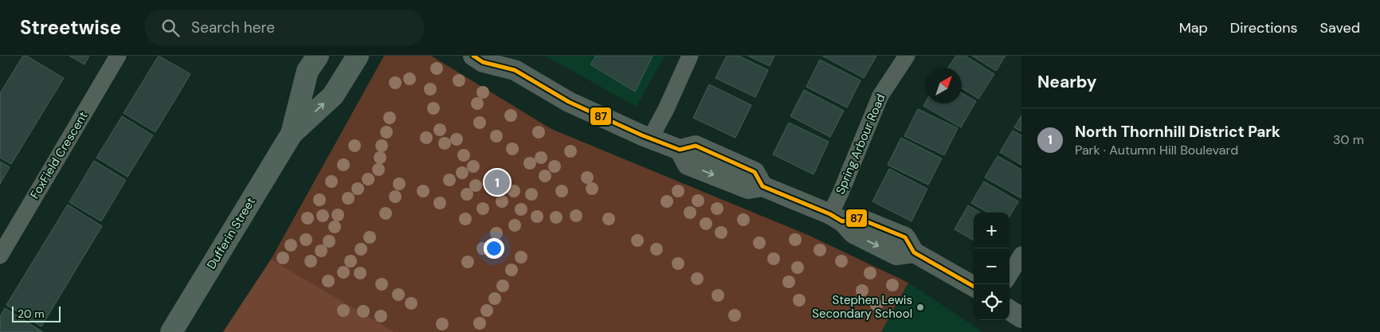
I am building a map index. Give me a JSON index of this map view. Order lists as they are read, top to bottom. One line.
{"streets":{"main road":["Dufferin Street"],"street":["Spring Arbour Road","FoxField Crescent"]},"places":["Stephen Lewis Secondary School"],"lines":["transit line 87"],"scale_bar":"20 m","north":"top right","page":{"header":"Streetwise","search":"Search here","nav":["Map","Directions","Saved"],"heading":"Nearby","list":[{"mark":"1","name":"North Thornhill District Park","note":"Park · Autumn Hill Boulevard","value":"30 m"}],"pins":"1","map_buttons":["+","−"],"scale":"20 m"}}
